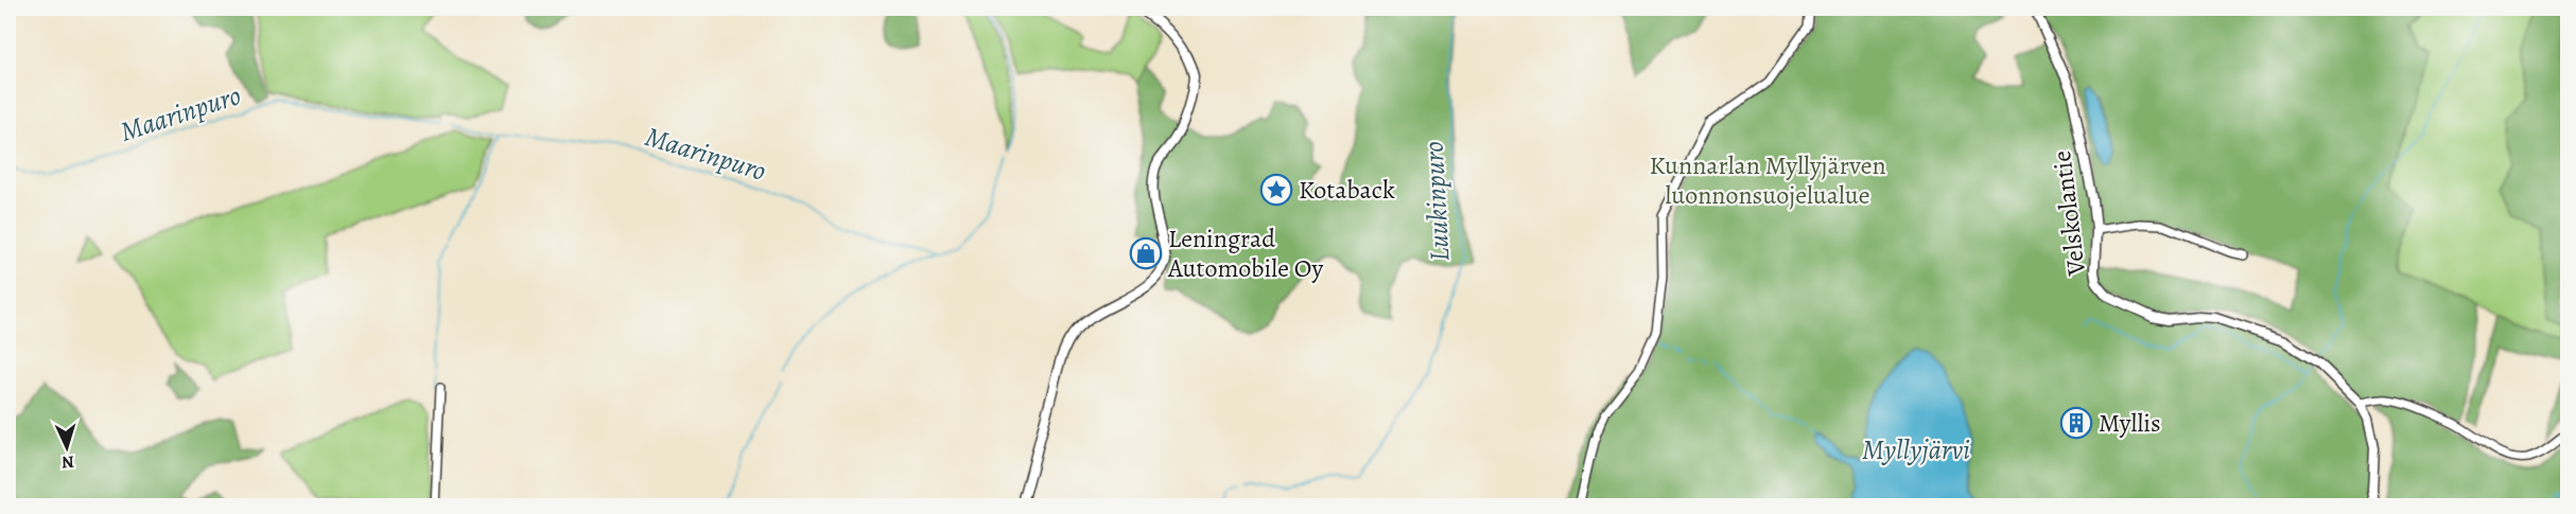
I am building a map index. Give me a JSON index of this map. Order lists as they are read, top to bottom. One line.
{"streets":{"street":["Velskolantie"]},"water":["Maarinpuro","Luukinpuro","Myllyjärvi"],"parks":["Kunnarlan Myllyjärven luonnonsuojelualue"],"places":{"place":["Kotaback"],"shop":["Leningrad Automobile Oy"],"building":["Myllis"]},"north":"bottom"}
